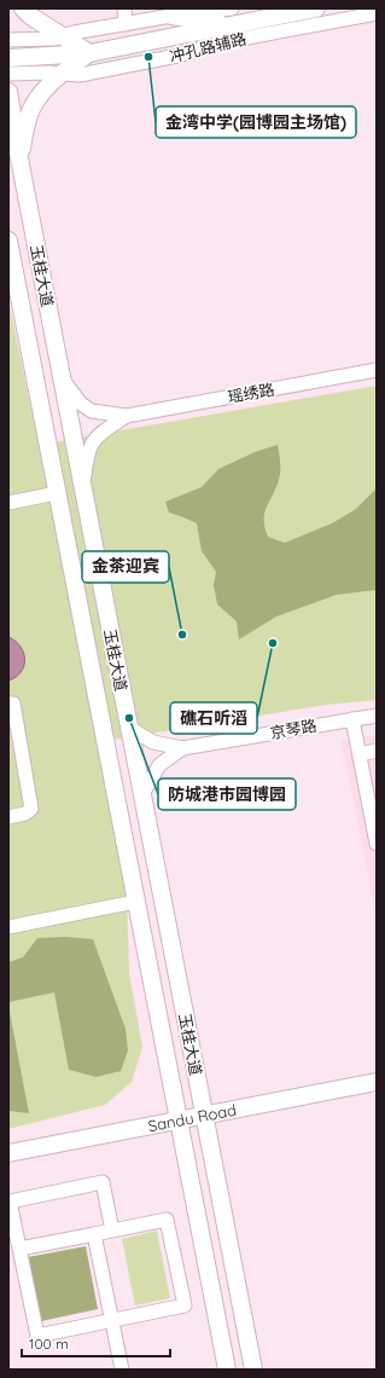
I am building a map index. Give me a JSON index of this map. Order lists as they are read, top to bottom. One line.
{"streets":{"main road":["玉桂大道","Sandu Road"],"street":["冲孔路辅路","瑶绣路","京琴路"]},"crossings":[["玉桂大道","Sandu Road"]],"places":["金湾中学(园博园主场馆)","金茶迎宾","礁石听滔","防城港市园博园"],"scale_bar":"100 m"}
